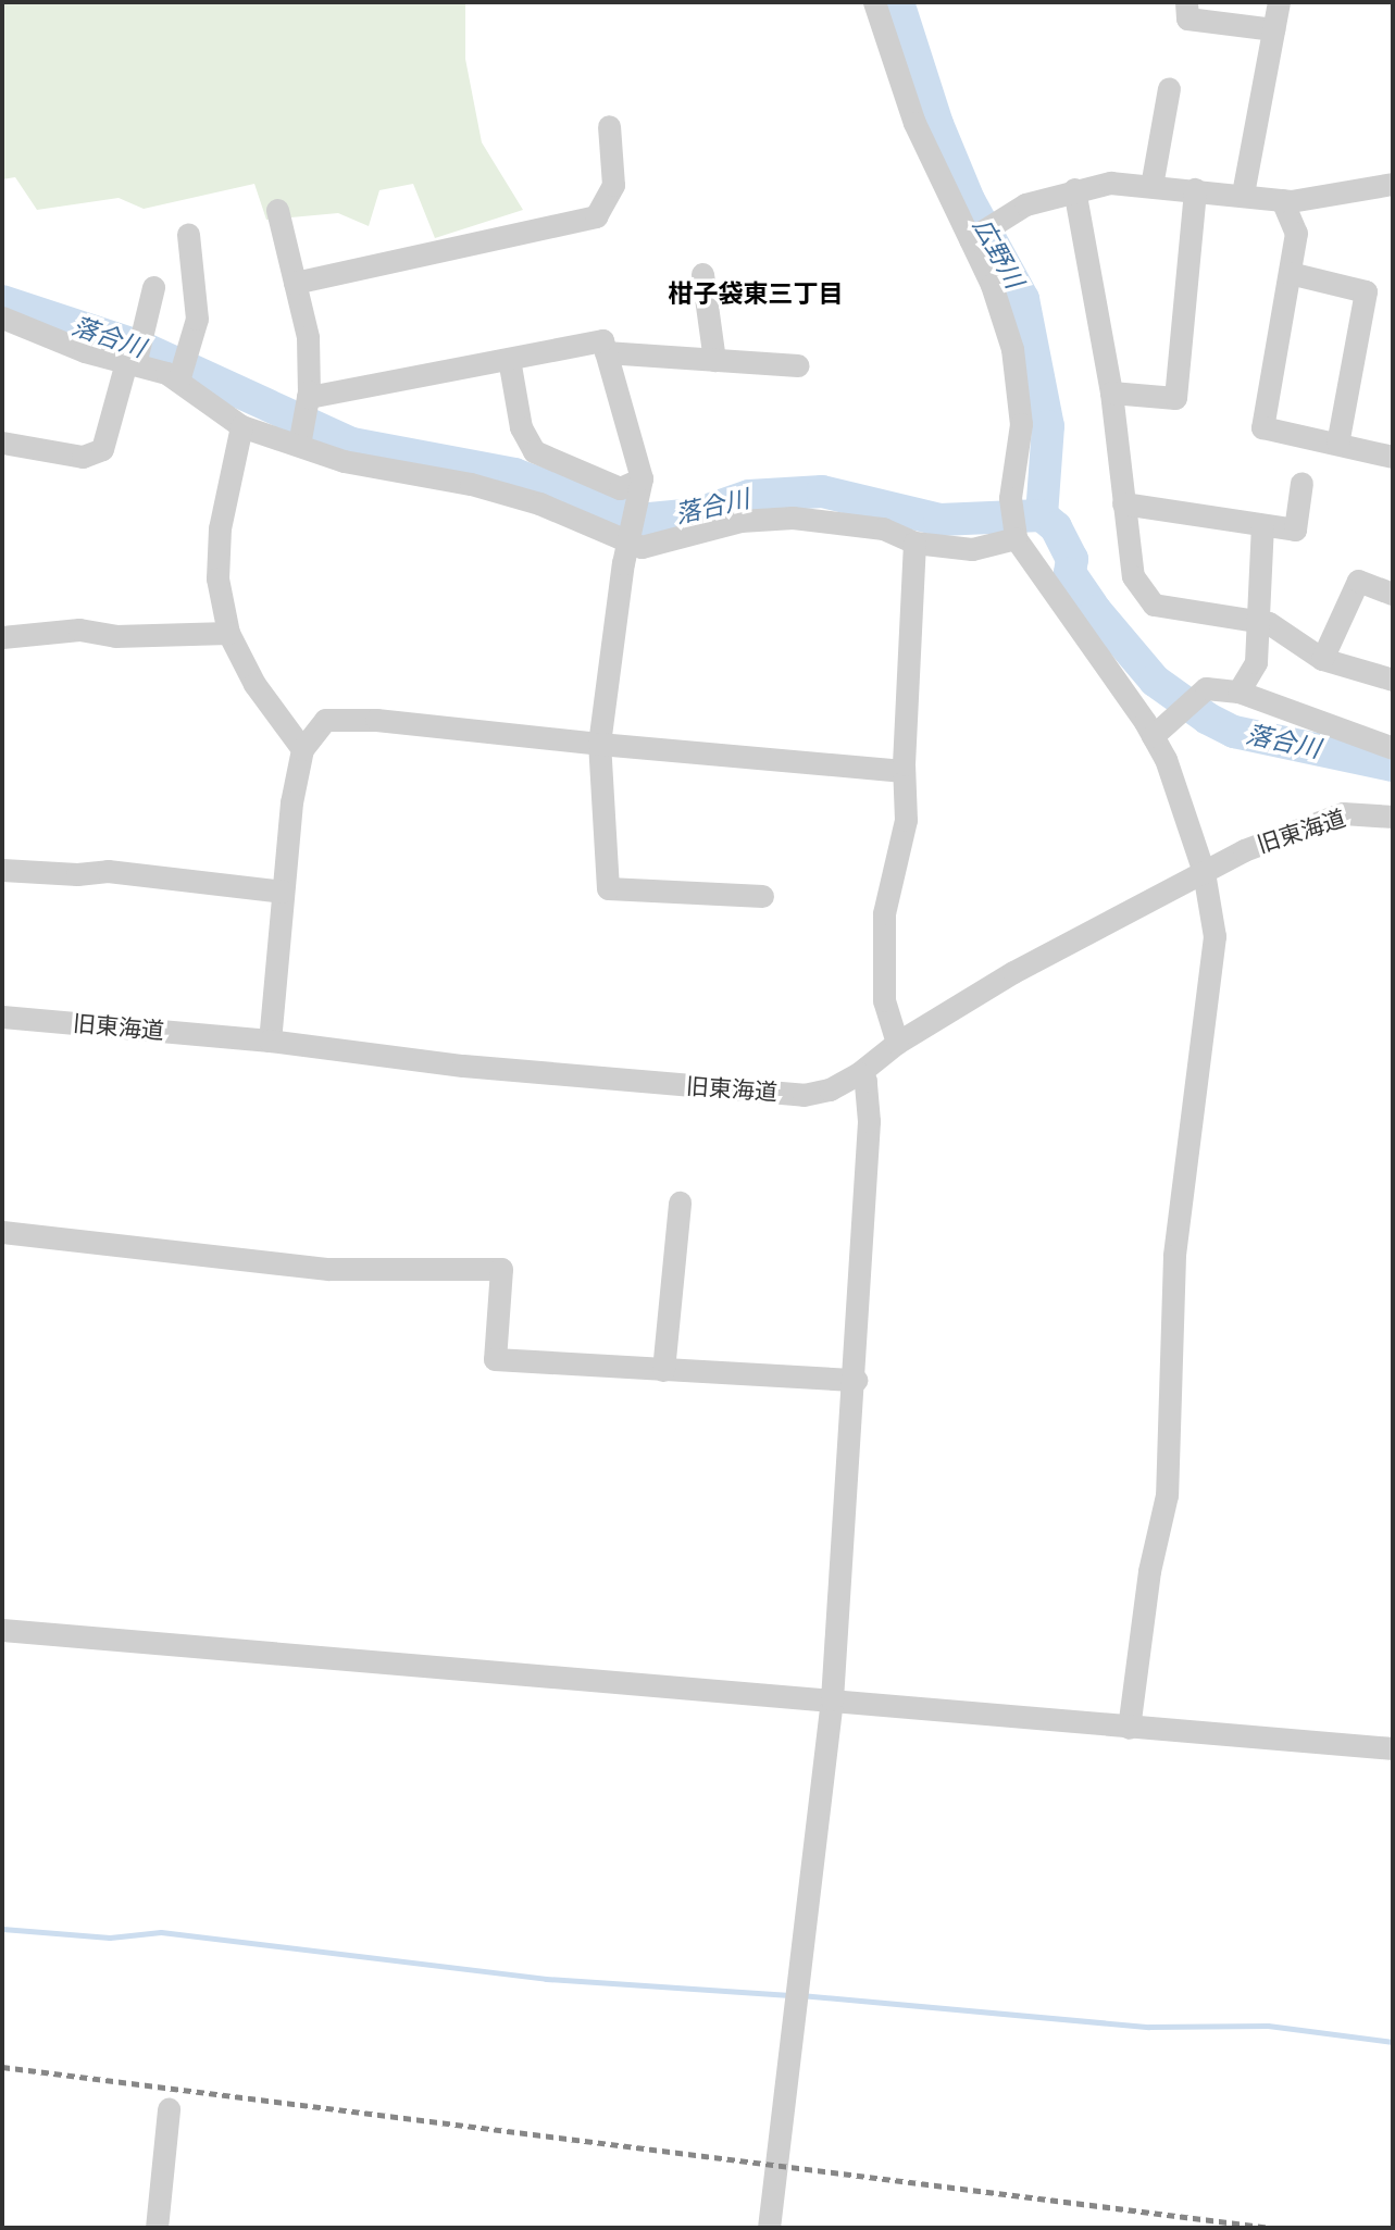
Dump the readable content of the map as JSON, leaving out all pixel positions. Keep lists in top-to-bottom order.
{
  "streets": {
    "street": ["旧東海道"]
  },
  "districts": ["柑子袋東三丁目"],
  "water": ["広野川", "落合川"]
}
